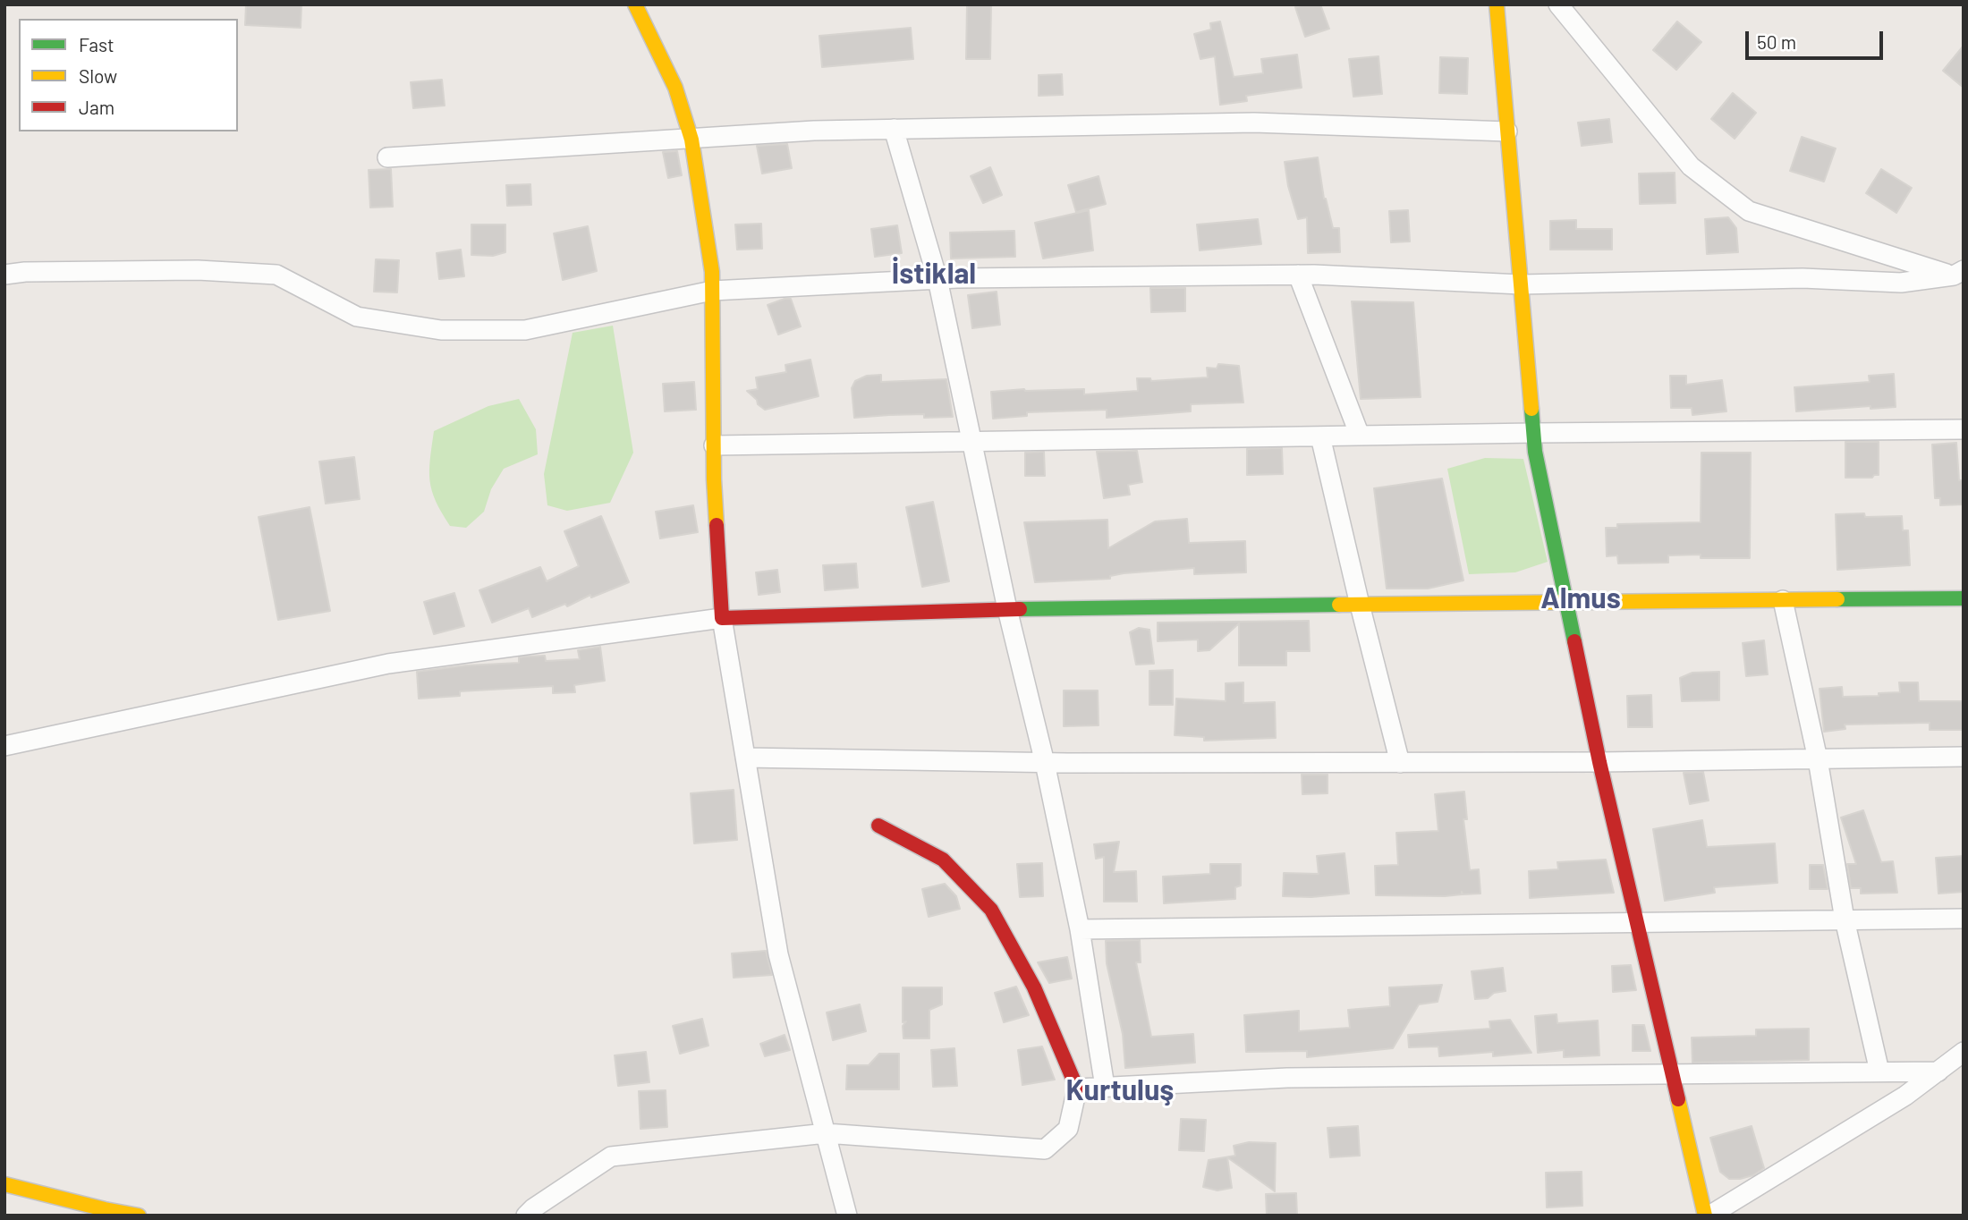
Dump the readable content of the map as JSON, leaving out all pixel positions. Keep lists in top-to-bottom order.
{
  "districts": ["İstiklal", "Almus", "Kurtuluş"],
  "legend": ["Fast", "Slow", "Jam"],
  "scale_bar": "50 m"
}
